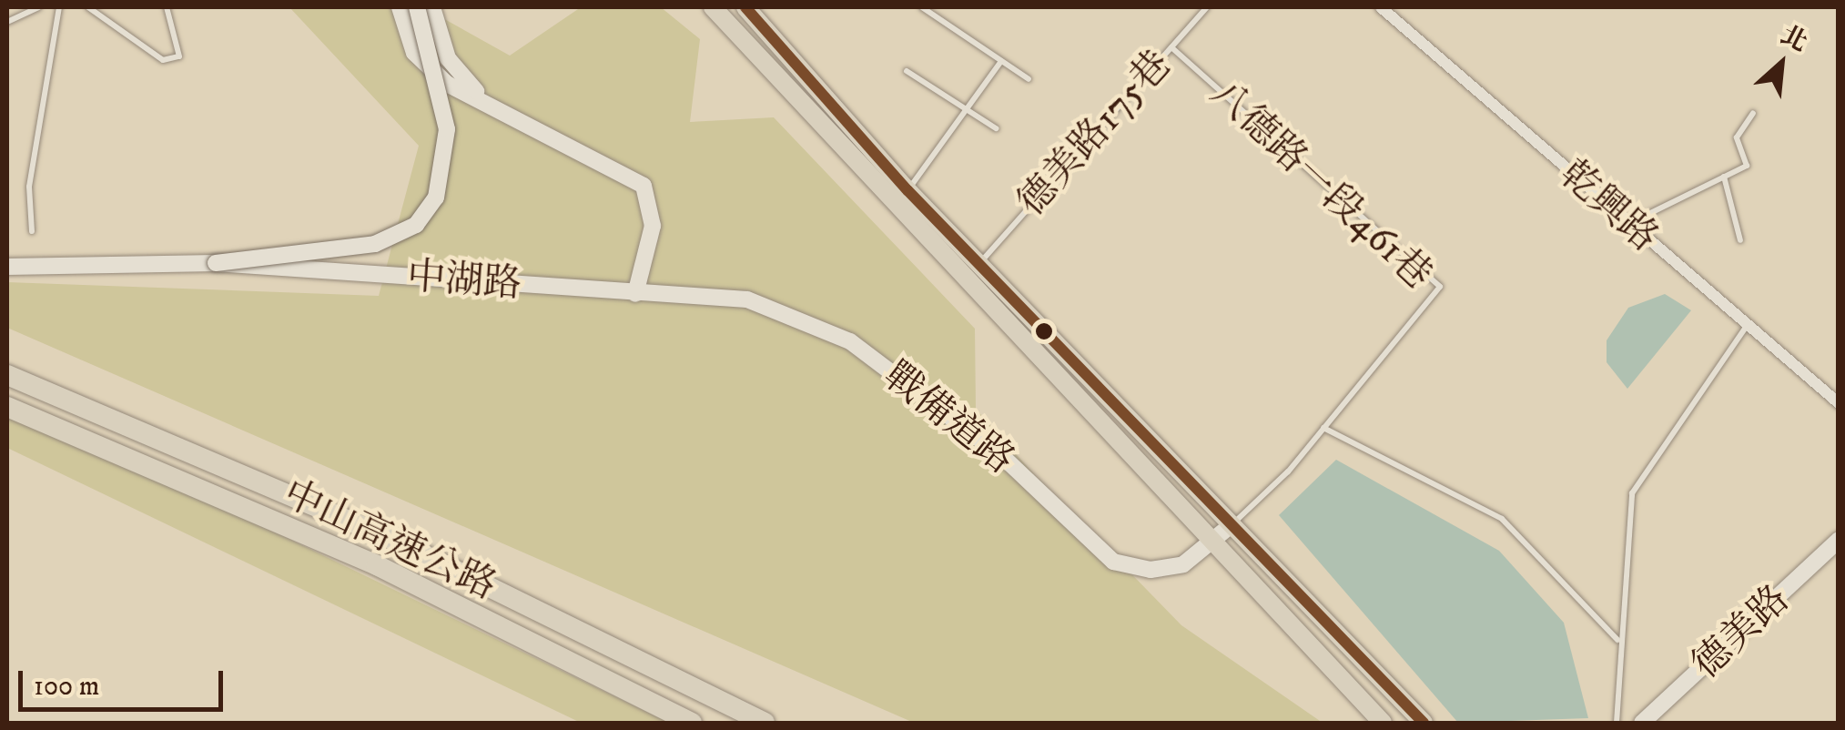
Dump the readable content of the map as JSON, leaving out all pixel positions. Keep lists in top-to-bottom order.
{
  "streets": {
    "highway": ["中山高速公路"],
    "street": [
      "乾興路",
      "中湖路",
      "戰備道路",
      "德美路"
    ],
    "lane": ["德美路175巷", "八德路一段461巷"]
  },
  "crossings": [
    ["德美路175巷", "八德路一段461巷"],
    ["八德路一段461巷", "戰備道路"],
    ["中湖路", "戰備道路"]
  ],
  "scale_bar": "100 m",
  "north": "top right"
}
